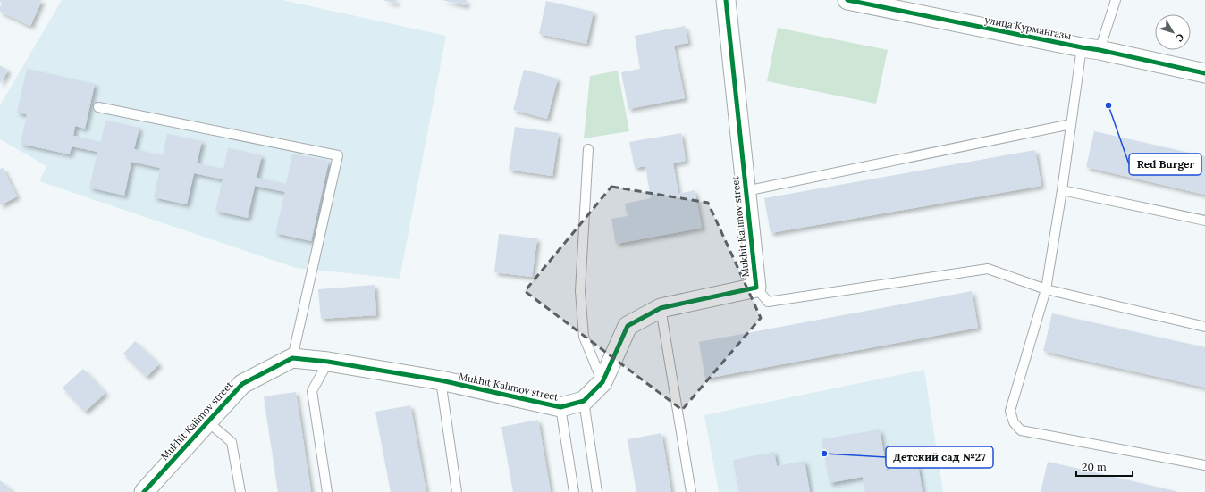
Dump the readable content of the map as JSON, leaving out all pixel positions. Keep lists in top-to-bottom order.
{
  "streets": {
    "street": ["улица Курмангазы", "Mukhit Kalimov street"]
  },
  "places": ["Red Burger", "Детский сад №27"],
  "scale_bar": "20 m",
  "north": "bottom right"
}
